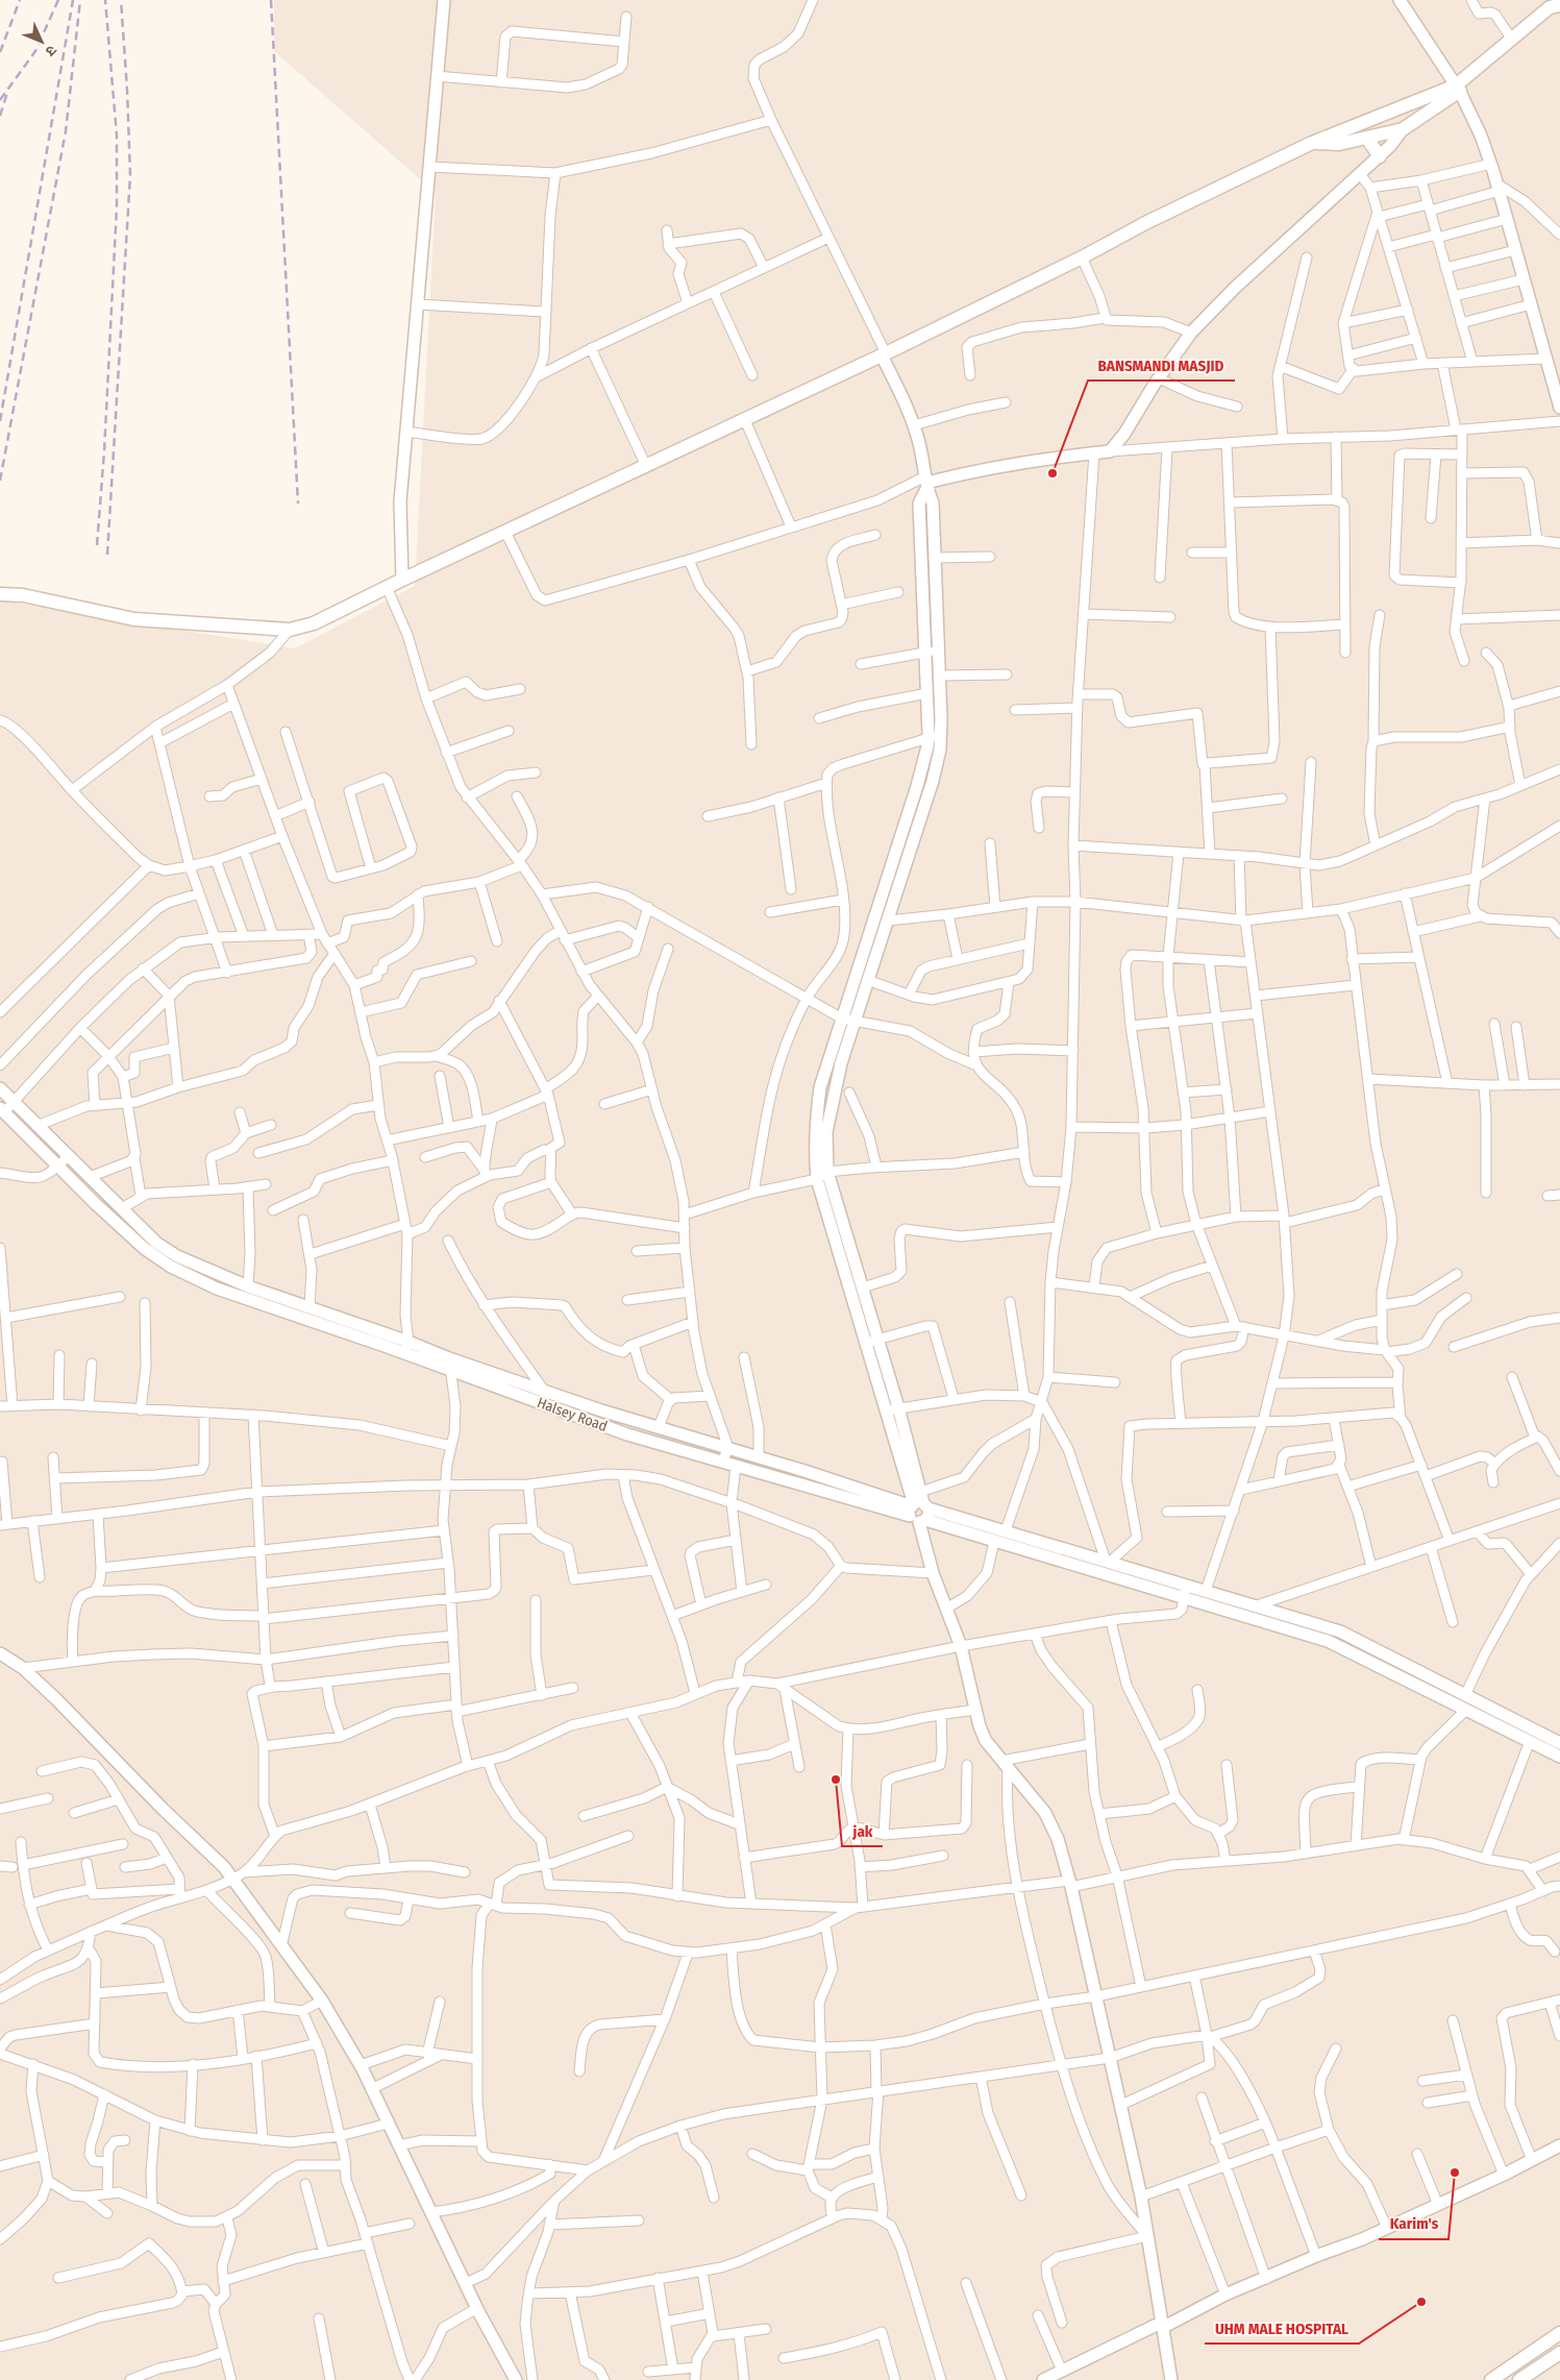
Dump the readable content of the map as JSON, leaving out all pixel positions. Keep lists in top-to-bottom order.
{
  "streets": {
    "street": ["Halsey Road"]
  },
  "places": [
    "BANSMANDI MASJID",
    "jak",
    "Karim's",
    "UHM MALE HOSPITAL"
  ],
  "north": "bottom right"
}
